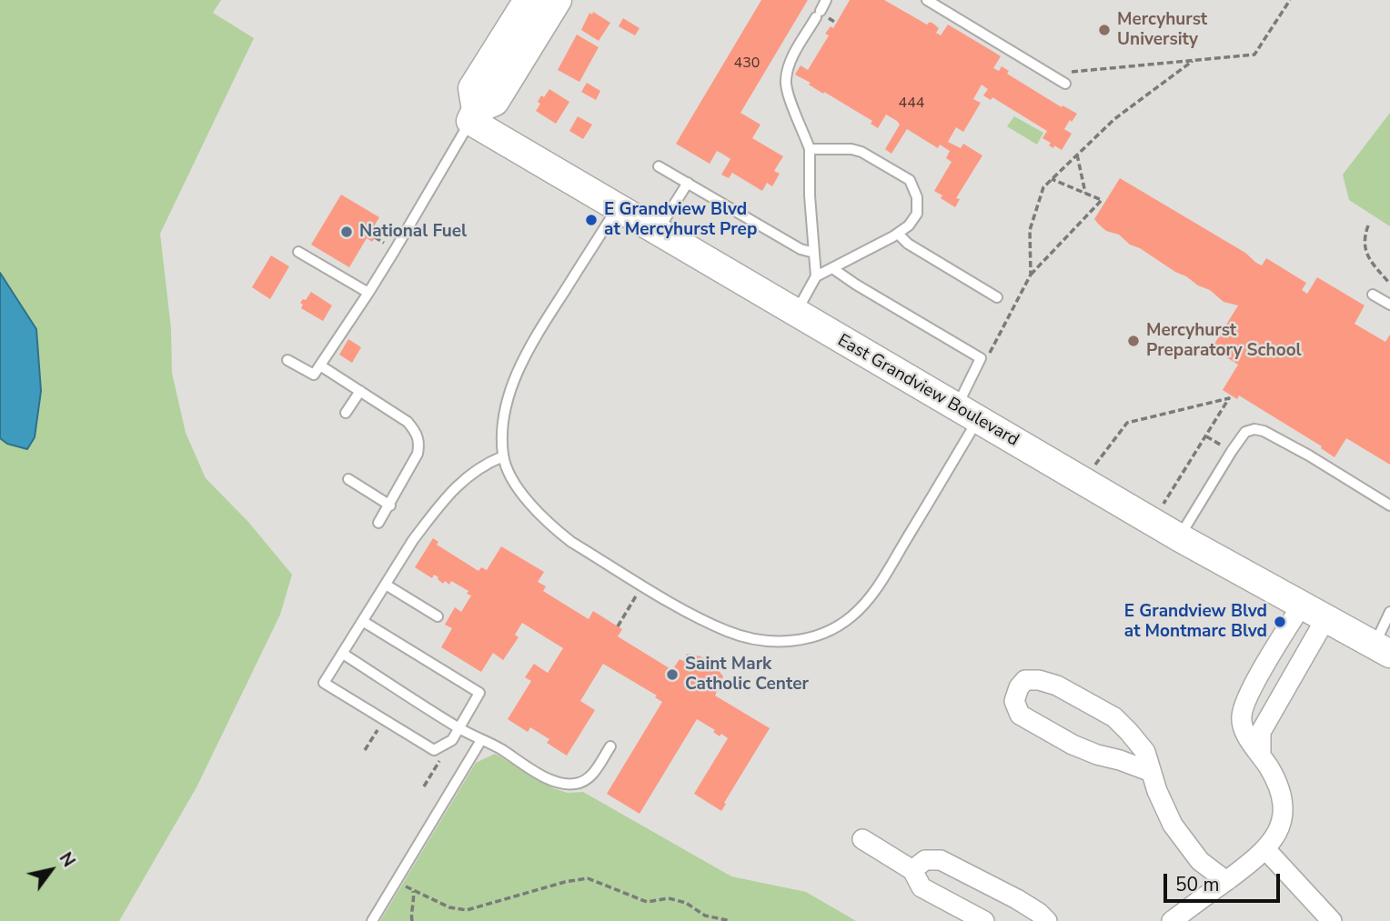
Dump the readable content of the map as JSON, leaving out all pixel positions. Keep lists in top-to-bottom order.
{
  "streets": {
    "street": ["East Grandview Boulevard"]
  },
  "places": [
    "Mercyhurst University",
    "E Grandview Blvd at Mercyhurst Prep",
    "National Fuel",
    "Mercyhurst Preparatory School",
    "E Grandview Blvd at Montmarc Blvd",
    "Saint Mark Catholic Center"
  ],
  "house_numbers": ["430", "444"],
  "scale_bar": "50 m",
  "north": "top right"
}
